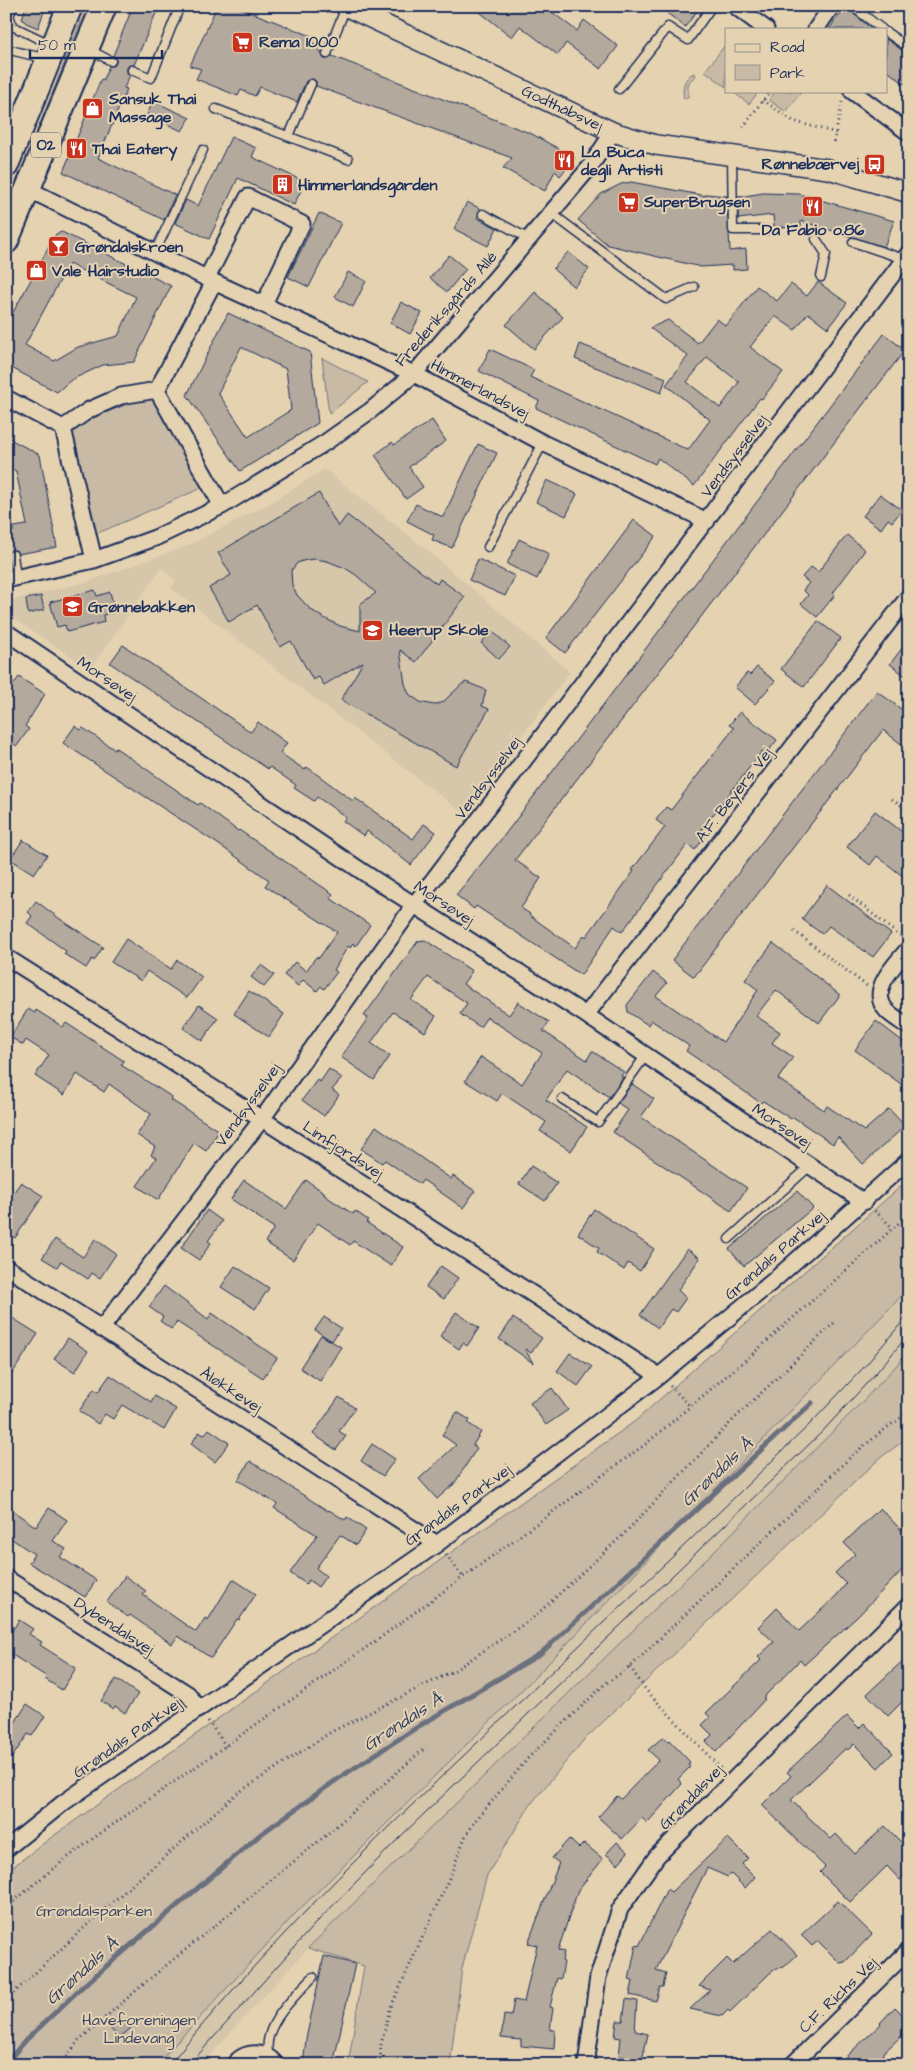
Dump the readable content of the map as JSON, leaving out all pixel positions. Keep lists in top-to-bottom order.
{
  "streets": {
    "main road": ["O2"],
    "street": [
      "Godthåbsvej",
      "Frederiksgårds Allé",
      "Himmerlandsvej",
      "Vendsysselvej",
      "Morsøvej",
      "A.F. Beyers Vej",
      "Limfjordsvej",
      "Grøndals Parkvej",
      "Åløkkevej",
      "Dybendalsvej",
      "Grøndalsvej",
      "C.F. Richs Vej"
    ]
  },
  "crossings": [
    ["Godthåbsvej", "Frederiksgårds Allé"],
    ["O2", "Himmerlandsvej"],
    ["Frederiksgårds Allé", "Himmerlandsvej"],
    ["Himmerlandsvej", "Vendsysselvej"],
    ["Vendsysselvej", "Morsøvej"],
    ["Vendsysselvej", "Limfjordsvej"],
    ["Vendsysselvej", "Åløkkevej"],
    ["Morsøvej", "A.F. Beyers Vej"],
    ["Morsøvej", "Grøndals Parkvej"],
    ["Limfjordsvej", "Grøndals Parkvej"],
    ["Grøndals Parkvej", "Åløkkevej"],
    ["Grøndals Parkvej", "Dybendalsvej"]
  ],
  "water": ["Grøndals Å"],
  "parks": ["Grøndalsparken", "Haveforeningen Lindevang"],
  "places": {
    "supermarket": ["Rema 1000", "SuperBrugsen"],
    "shop": ["Sansuk Thai Massage", "Vale Hairstudio"],
    "restaurant": ["Thai Eatery", "La Buca degli Artisti", "Da Fabio o.86"],
    "bus stop": ["Rønnebærvej"],
    "building": ["Himmerlandsgården"],
    "bar": ["Grøndalskroen"],
    "school or university": ["Grønnebakken", "Heerup Skole"]
  },
  "legend": ["Road", "Park"],
  "scale_bar": "50 m"
}
